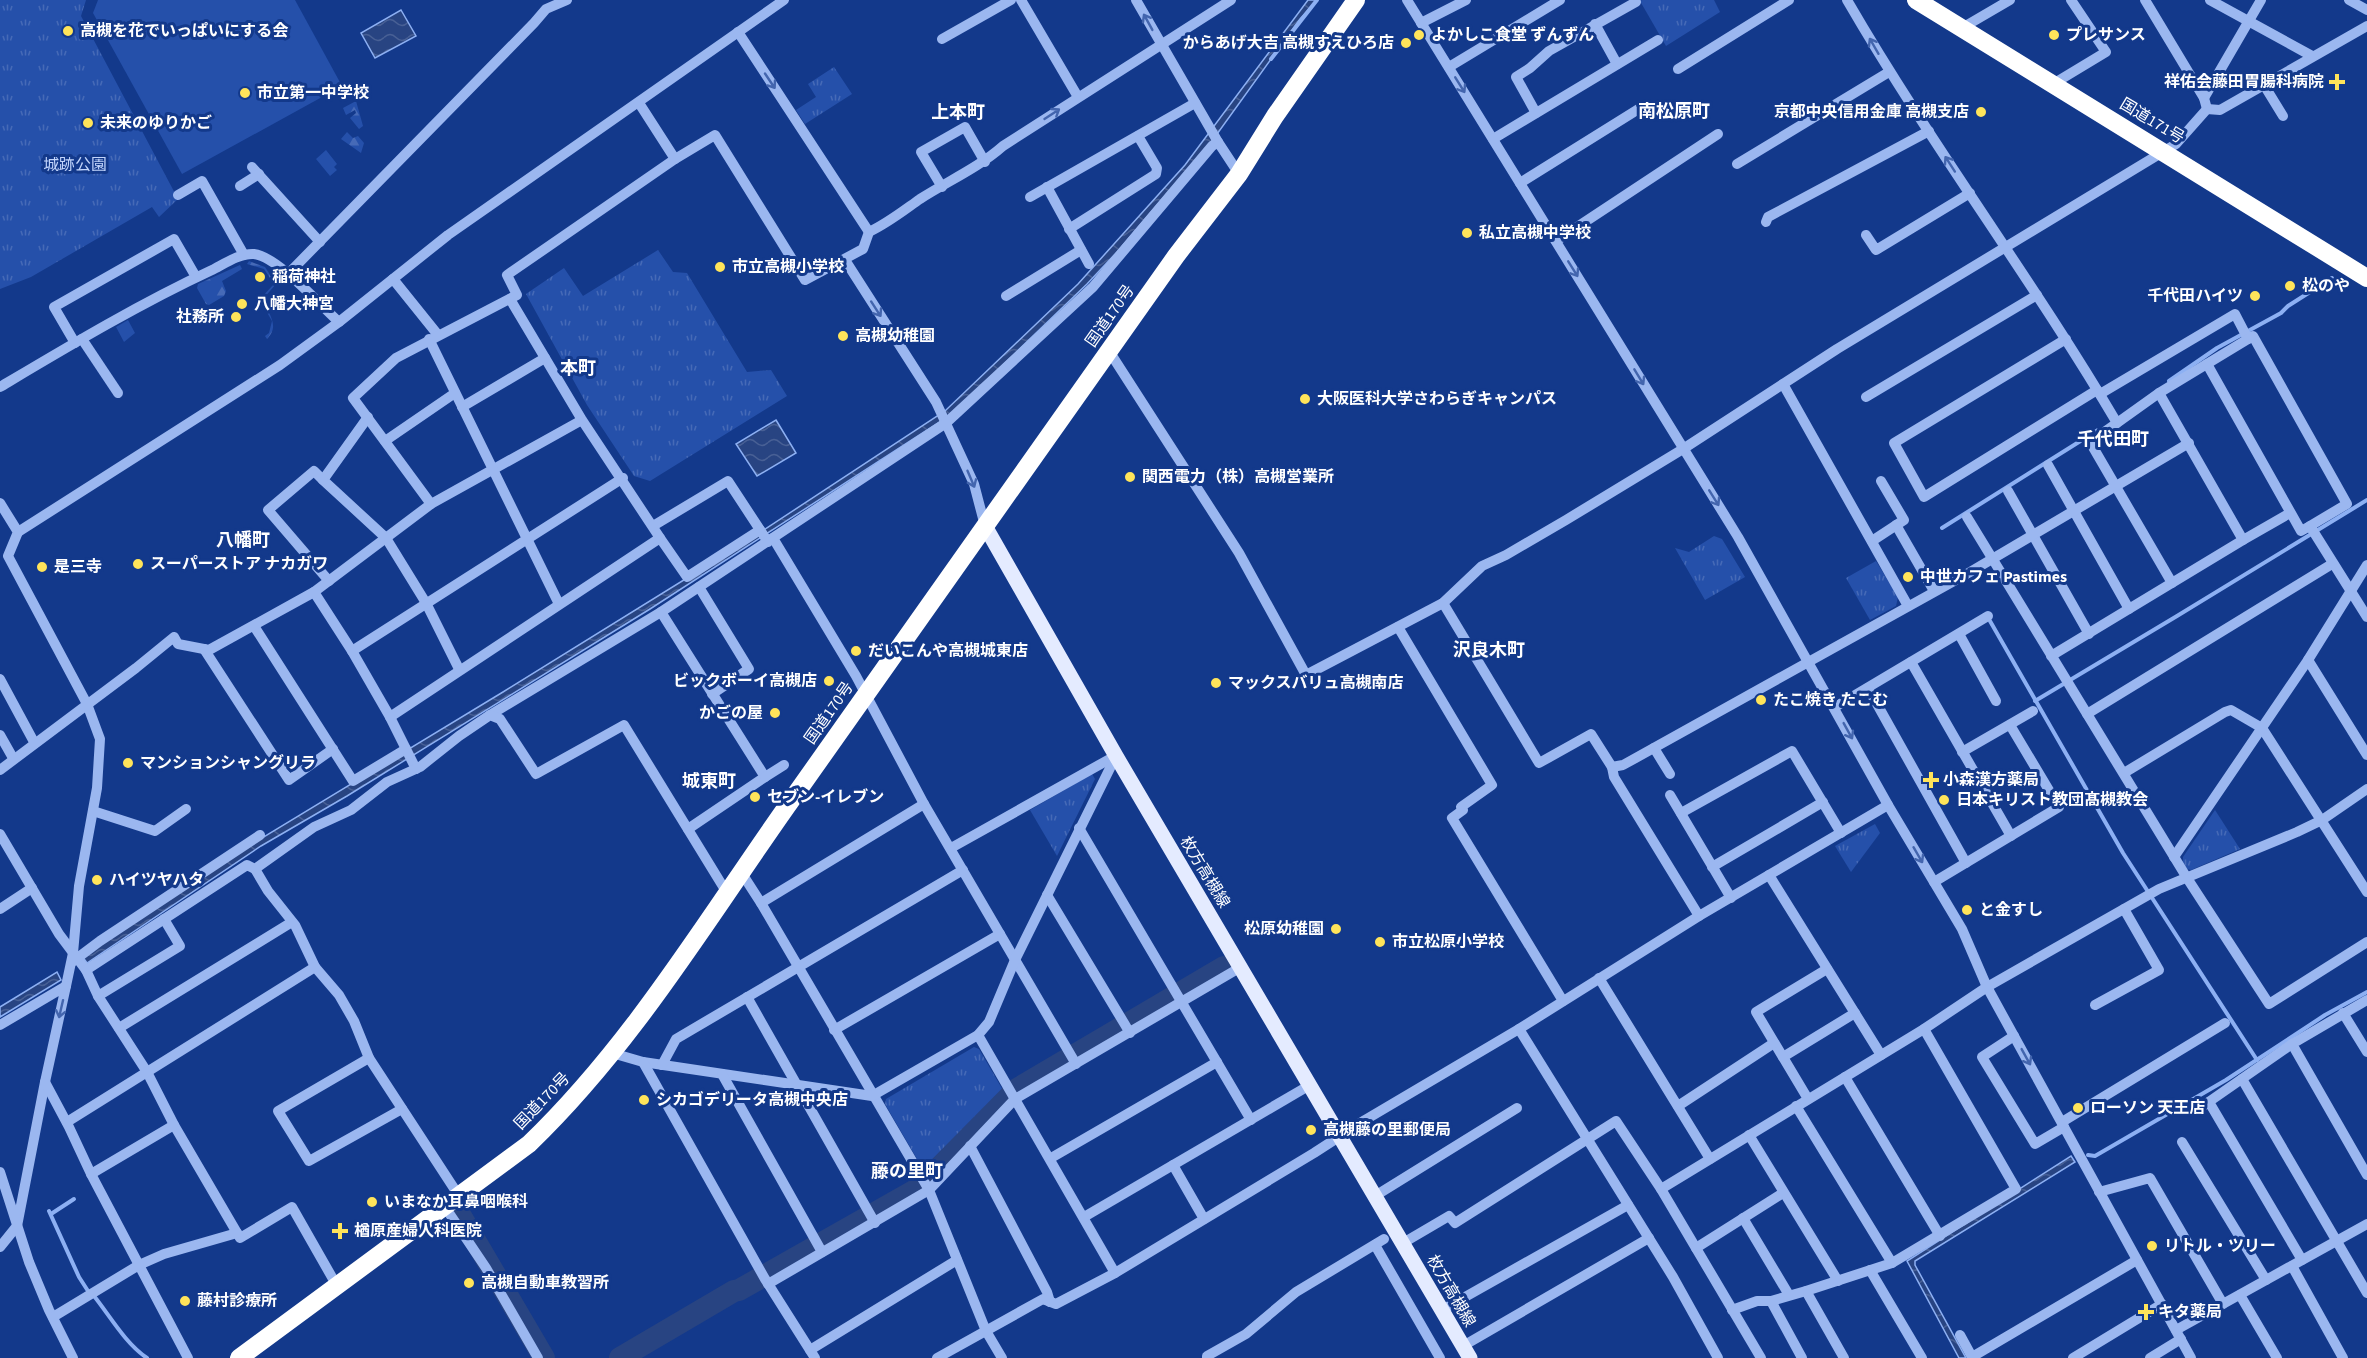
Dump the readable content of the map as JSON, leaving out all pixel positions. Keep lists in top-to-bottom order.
{
  "streets": {
    "highway": ["国道171号", "国道170号"],
    "main road": ["枚方高槻線"]
  },
  "crossings": [
    ["国道170号", "枚方高槻線"]
  ],
  "districts": [
    "南松原町",
    "上本町",
    "本町",
    "千代田町",
    "八幡町",
    "沢良木町",
    "城東町",
    "藤の里町"
  ],
  "parks": ["城跡公園"],
  "places": {
    "other": [
      "高槻を花でいっぱいにする会",
      "よかしこ食堂 ずんずん",
      "プレサンス",
      "からあげ大吉 高槻すえひろ店",
      "市立第一中学校",
      "京都中央信用金庫 高槻支店",
      "未来のゆりかご",
      "私立高槻中学校",
      "市立高槻小学校",
      "稲荷神社",
      "松のや",
      "千代田ハイツ",
      "八幡大神宮",
      "社務所",
      "高槻幼稚園",
      "大阪医科大学さわらぎキャンパス",
      "関西電力（株）高槻営業所",
      "スーパーストア ナカガワ",
      "是三寺",
      "中世カフェ Pastimes",
      "だいこんや高槻城東店",
      "ビックボーイ高槻店",
      "マックスバリュ高槻南店",
      "たこ焼き たこむ",
      "かごの屋",
      "マンションシャングリラ",
      "セブン-イレブン",
      "日本キリスト教団髙槻教会",
      "ハイツヤハタ",
      "と金すし",
      "松原幼稚園",
      "市立松原小学校",
      "シカゴデリータ高槻中央店",
      "ローソン 天王店",
      "高槻藤の里郵便局",
      "いまなか耳鼻咽喉科",
      "リトル・ツリー",
      "高槻自動車教習所",
      "藤村診療所"
    ],
    "health": [
      "祥佑会藤田胃腸科病院",
      "小森漢方薬局",
      "楢原産婦人科医院",
      "キタ薬局"
    ]
  }
}
